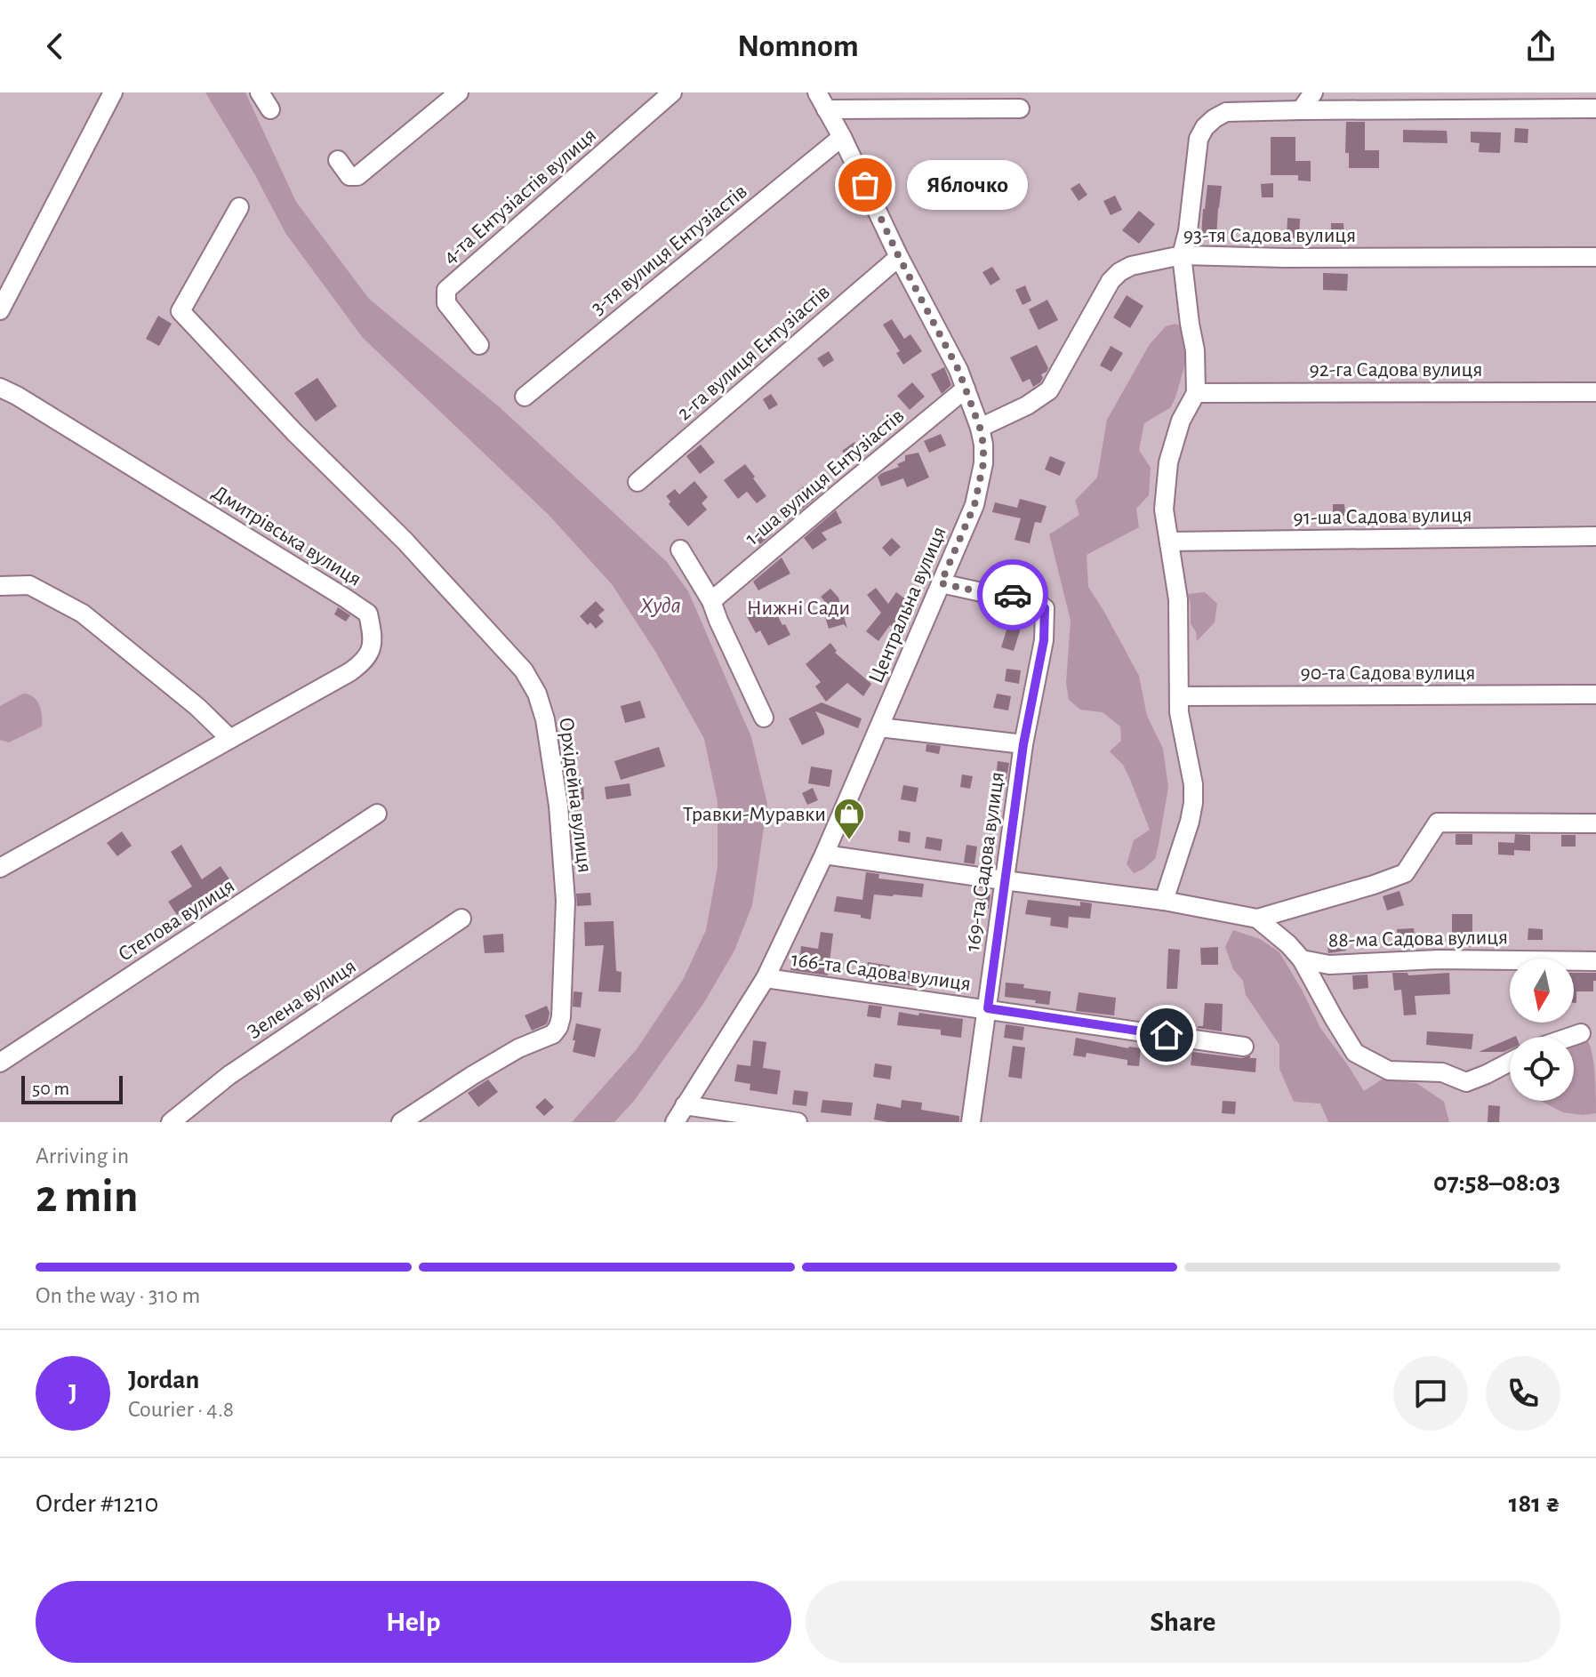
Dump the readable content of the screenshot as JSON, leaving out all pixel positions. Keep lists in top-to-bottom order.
{
  "streets": {
    "street": [
      "4-та Ентузіастів вулиця",
      "93-тя Садова вулиця",
      "3-тя вулиця Ентузіастів",
      "2-га вулиця Ентузіастів",
      "92-га Садова вулиця",
      "1-ша вулиця Ентузіастів",
      "91-ша Садова вулиця",
      "Дмитрівська вулиця",
      "Центральна вулиця",
      "90-та Садова вулиця",
      "Орхідейна вулиця",
      "169-та Садова вулиця",
      "Степова вулиця",
      "88-ма Садова вулиця",
      "166-та Садова вулиця",
      "Зелена вулиця"
    ]
  },
  "crossings": [
    ["93-тя Садова вулиця", "Центральна вулиця"],
    ["3-тя вулиця Ентузіастів", "Центральна вулиця"],
    ["2-га вулиця Ентузіастів", "Центральна вулиця"],
    ["1-ша вулиця Ентузіастів", "Центральна вулиця"],
    ["Центральна вулиця", "169-та Садова вулиця"],
    ["Центральна вулиця", "166-та Садова вулиця"],
    ["169-та Садова вулиця", "166-та Садова вулиця"]
  ],
  "water": ["Худа"],
  "parks": ["Нижні Сади"],
  "places": {
    "other": ["Яблочко"],
    "shop": ["Травки-Муравки"]
  },
  "scale_bar": "50 m",
  "north": "bottom",
  "page": {
    "header": "Nomnom",
    "bubble": "Яблочко",
    "scale": "50 m",
    "heading": ["2 min", "Arriving in", "07:58–08:03"],
    "panel": [
      "Jordan",
      "Courier · 4.8",
      "Order #1210",
      "181 ₴"
    ],
    "bar": "On the way · 310 m",
    "round": "J",
    "buttons": ["Help", "Share"]
  }
}
